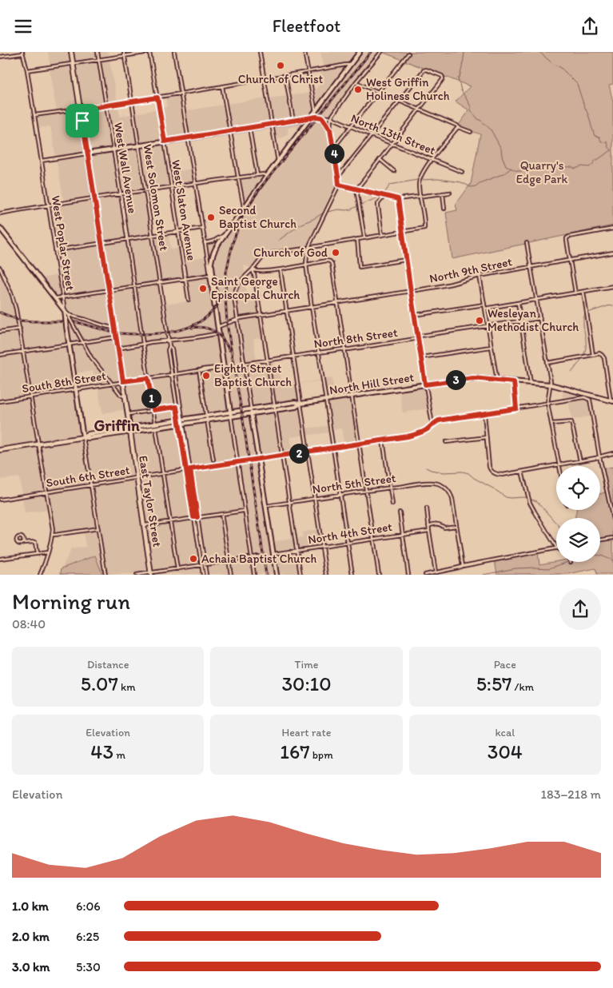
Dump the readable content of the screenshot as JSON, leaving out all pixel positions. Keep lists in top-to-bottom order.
{
  "streets": {
    "main road": ["East Taylor Street"],
    "street": [
      "North 13th Street",
      "West Wall Avenue",
      "West Solomon Street",
      "West Slaton Avenue",
      "West Poplar Street",
      "North 9th Street",
      "North 8th Street",
      "South 8th Street",
      "North Hill Street",
      "South 6th Street",
      "North 5th Street",
      "North 4th Street"
    ]
  },
  "crossings": [
    ["North 13th Street", "West Wall Avenue"],
    ["North 13th Street", "West Solomon Street"],
    ["North 13th Street", "West Slaton Avenue"],
    ["North 13th Street", "East Taylor Street"],
    ["West Wall Avenue", "South 8th Street"],
    ["West Wall Avenue", "North Hill Street"],
    ["West Wall Avenue", "South 6th Street"],
    ["West Solomon Street", "South 8th Street"],
    ["West Solomon Street", "North Hill Street"],
    ["West Poplar Street", "South 8th Street"],
    ["South 8th Street", "East Taylor Street"],
    ["North Hill Street", "East Taylor Street"],
    ["South 6th Street", "East Taylor Street"]
  ],
  "districts": ["Griffin"],
  "parks": ["Quarry's Edge Park"],
  "places": [
    "Church of Christ",
    "West Griffin Holiness Church",
    "Second Baptist Church",
    "Church of God",
    "Saint George Episcopal Church",
    "Wesleyan Methodist Church",
    "Eighth Street Baptist Church",
    "Achaia Baptist Church"
  ],
  "page": {
    "header": "Fleetfoot",
    "pins": [
      "4",
      "3",
      "1",
      "2"
    ],
    "heading": ["Morning run", "08:40"],
    "stats": [
      ["Distance", "5.07 km"],
      ["Time", "30:10"],
      ["Pace", "5:57 /km"],
      ["Elevation", "43 m"],
      ["Heart rate", "167 bpm"],
      ["kcal", "304"]
    ],
    "chart": ["Elevation", "183–218 m"],
    "list": [
      {
        "name": "1.0 km",
        "note": "6:06"
      },
      {
        "name": "2.0 km",
        "note": "6:25"
      },
      {
        "name": "3.0 km",
        "note": "5:30"
      }
    ]
  }
}
